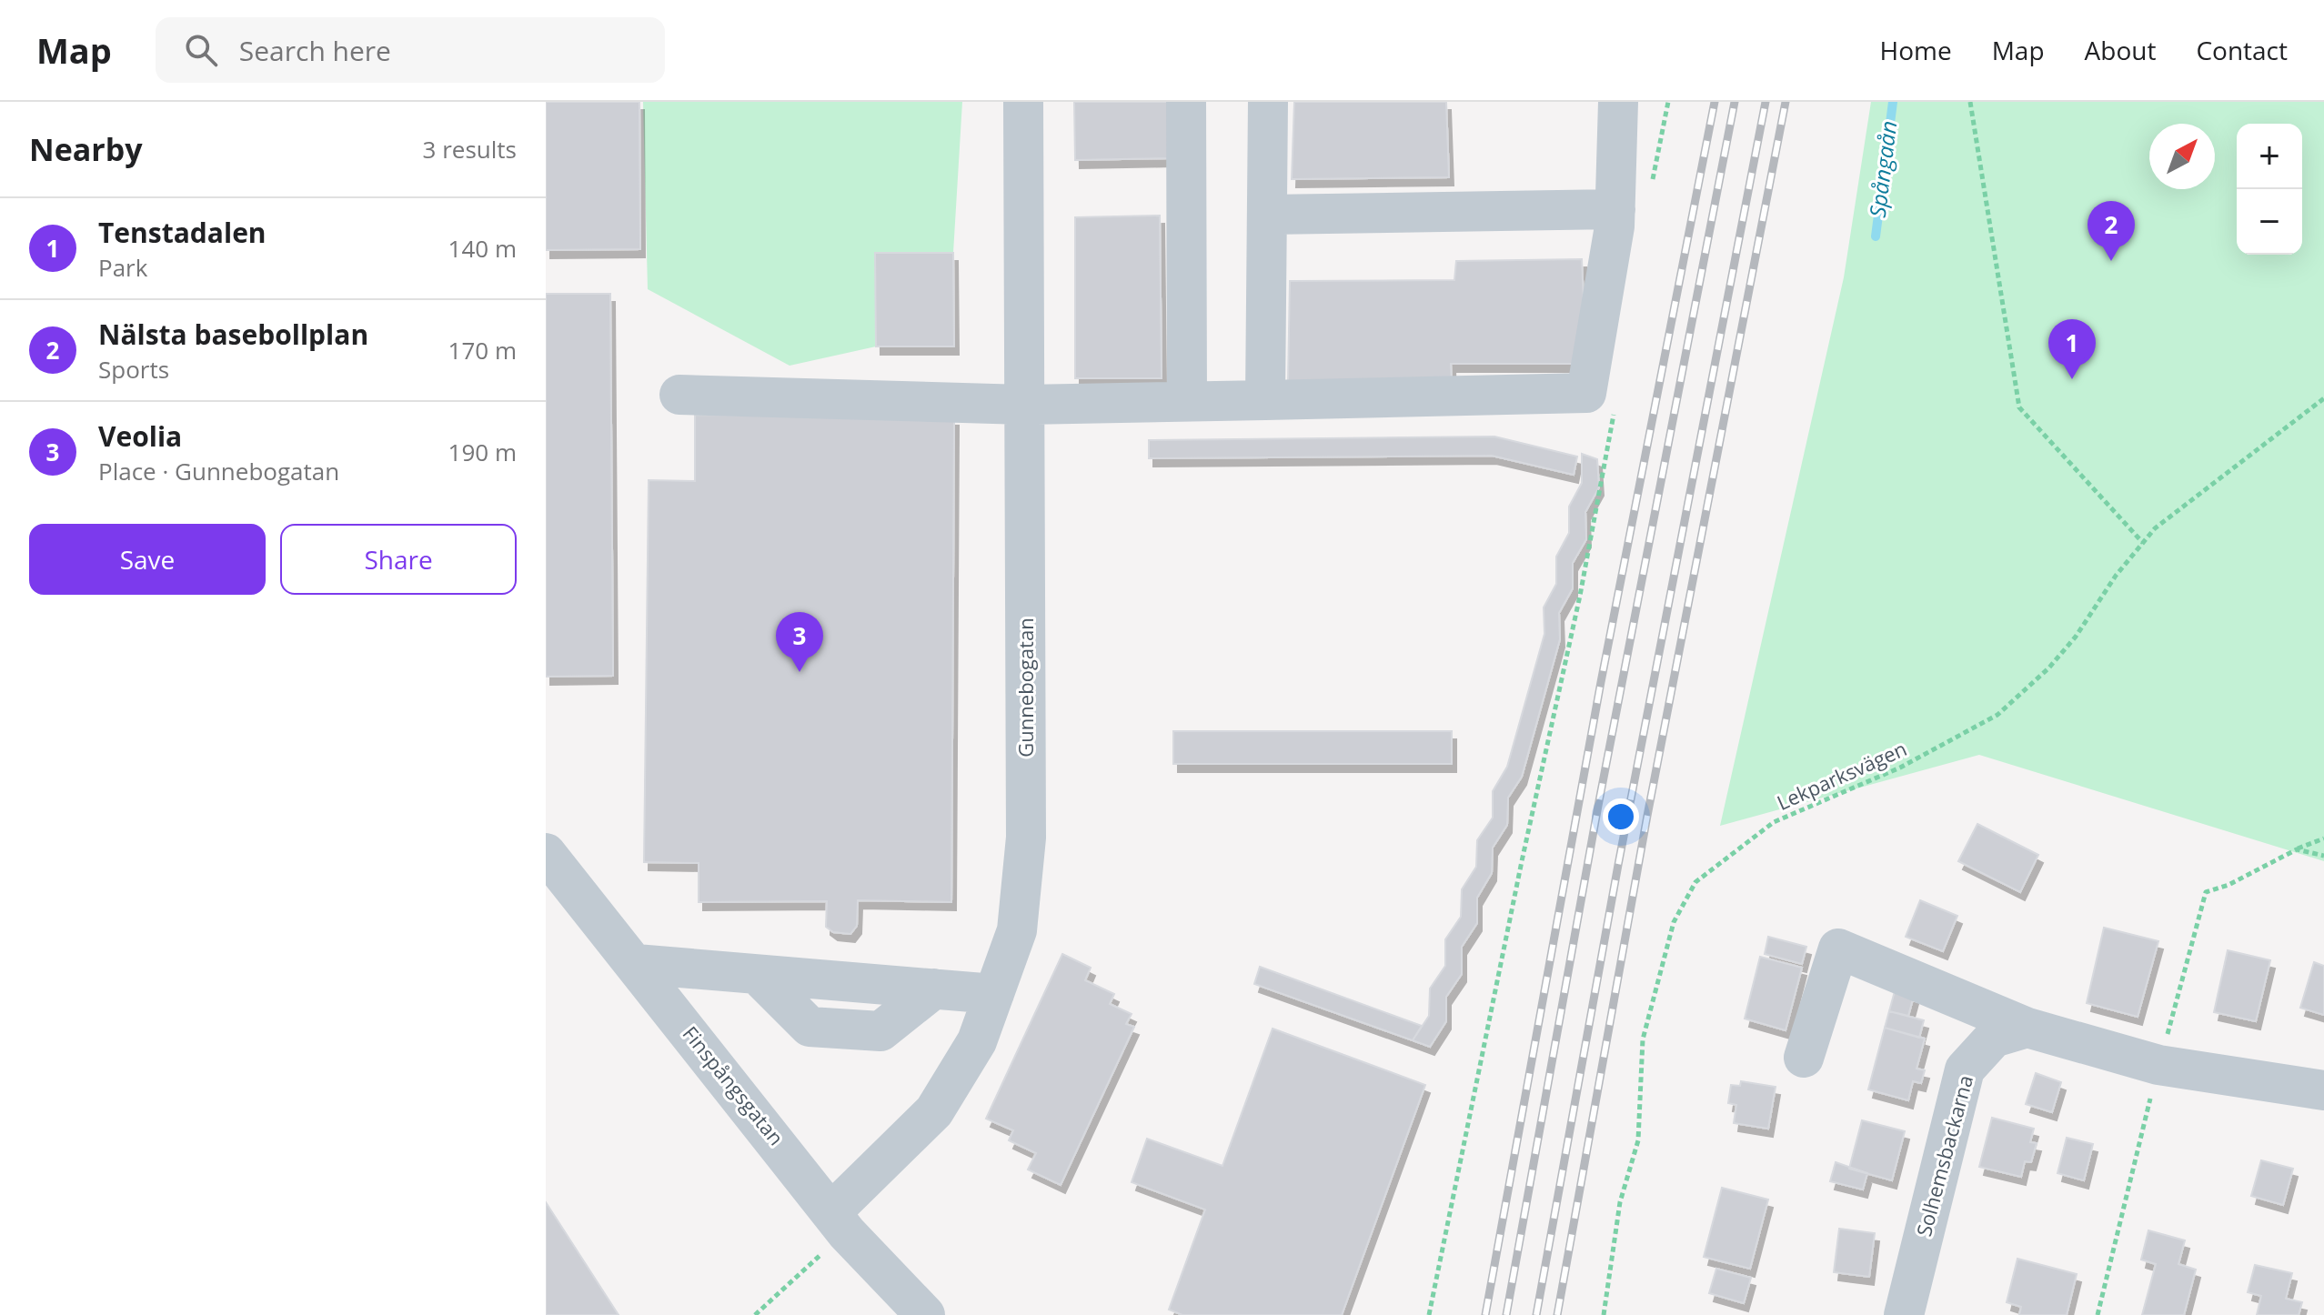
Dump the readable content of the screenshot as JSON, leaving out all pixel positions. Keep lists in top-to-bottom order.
{
  "streets": {
    "street": ["Gunnebogatan", "Finspångsgatan", "Solhemsbackarna"],
    "path": ["Lekparksvägen"]
  },
  "crossings": [
    ["Gunnebogatan", "Finspångsgatan"]
  ],
  "water": ["Spångaån"],
  "north": "top right",
  "page": {
    "header": "Map",
    "search": "Search here",
    "nav": [
      "Home",
      "Map",
      "About",
      "Contact"
    ],
    "heading": ["Nearby", "3 results"],
    "map_buttons": ["+", "−"],
    "list": [
      {
        "mark": "1",
        "name": "Tenstadalen",
        "note": "Park",
        "value": "140 m"
      },
      {
        "mark": "2",
        "name": "Nälsta basebollplan",
        "note": "Sports",
        "value": "170 m"
      },
      {
        "mark": "3",
        "name": "Veolia",
        "note": "Place · Gunnebogatan",
        "value": "190 m"
      }
    ],
    "pins": ["2", "1", "3"],
    "buttons": ["Save", "Share"]
  }
}
